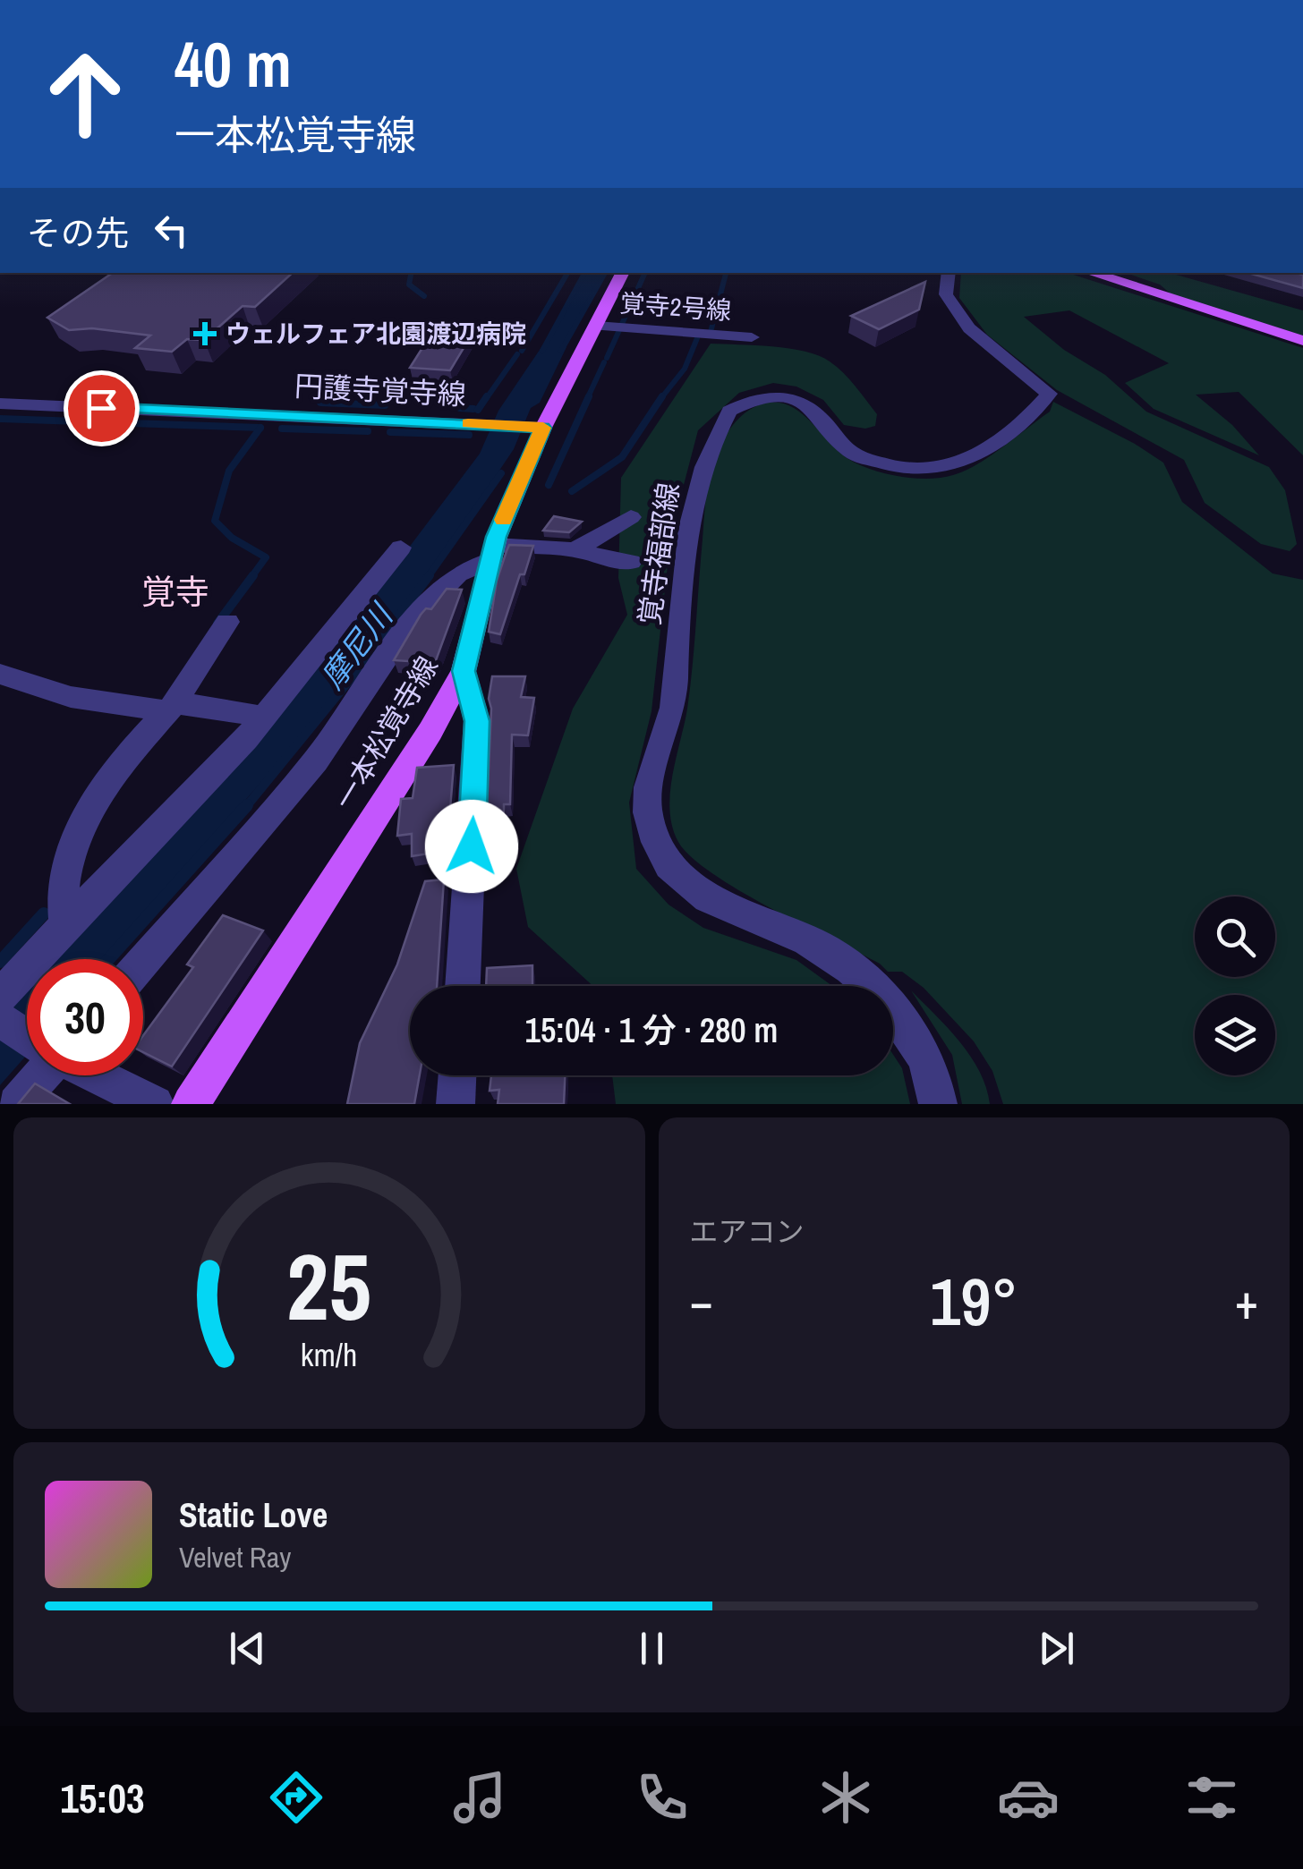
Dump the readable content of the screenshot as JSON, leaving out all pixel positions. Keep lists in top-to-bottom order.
{
  "streets": {
    "main road": ["一本松覚寺線"],
    "street": ["覚寺2号線", "円護寺覚寺線", "覚寺福部線"]
  },
  "crossings": [
    ["覚寺2号線", "一本松覚寺線"],
    ["円護寺覚寺線", "一本松覚寺線"]
  ],
  "districts": ["覚寺"],
  "water": ["摩尼川"],
  "places": {
    "health": ["ウェルフェア北園渡辺病院"]
  },
  "page": {
    "turn": ["40 m", "一本松覚寺線"],
    "then": "その先",
    "limit": "30",
    "trip": "15:04 · 1 分 · 280 m",
    "tile": "エアコン",
    "heat": ["−", "19°", "+"],
    "song": ["Static Love", "Velvet Ray"],
    "tabs": "15:03",
    "gauge": ["25", "km/h"]
  }
}
